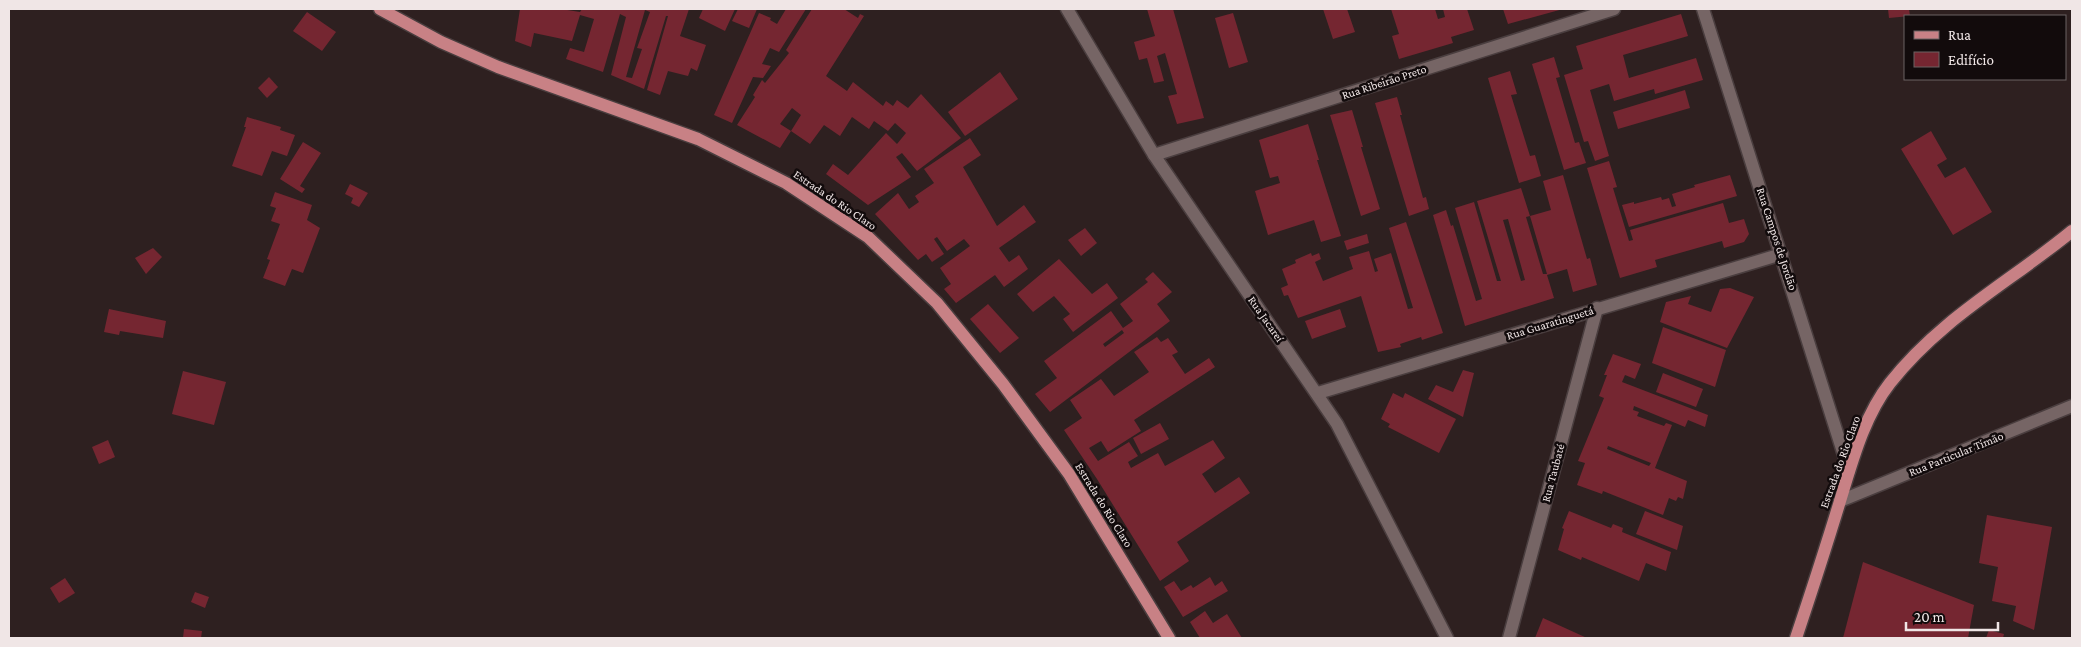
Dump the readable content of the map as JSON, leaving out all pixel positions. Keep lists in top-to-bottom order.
{
  "streets": {
    "main road": ["Estrada do Rio Claro"],
    "street": [
      "Rua Ribeirão Preto",
      "Rua Campos de Jordão",
      "Rua Jacareí",
      "Rua Guaratinguetá",
      "Rua Particular Timão",
      "Rua Taubaté"
    ]
  },
  "crossings": [
    ["Rua Ribeirão Preto", "Rua Jacareí"],
    ["Estrada do Rio Claro", "Rua Campos de Jordão"],
    ["Estrada do Rio Claro", "Rua Particular Timão"],
    ["Rua Campos de Jordão", "Rua Guaratinguetá"],
    ["Rua Jacareí", "Rua Guaratinguetá"],
    ["Rua Guaratinguetá", "Rua Taubaté"]
  ],
  "legend": ["Rua", "Edifício"],
  "scale_bar": "20 m"
}
